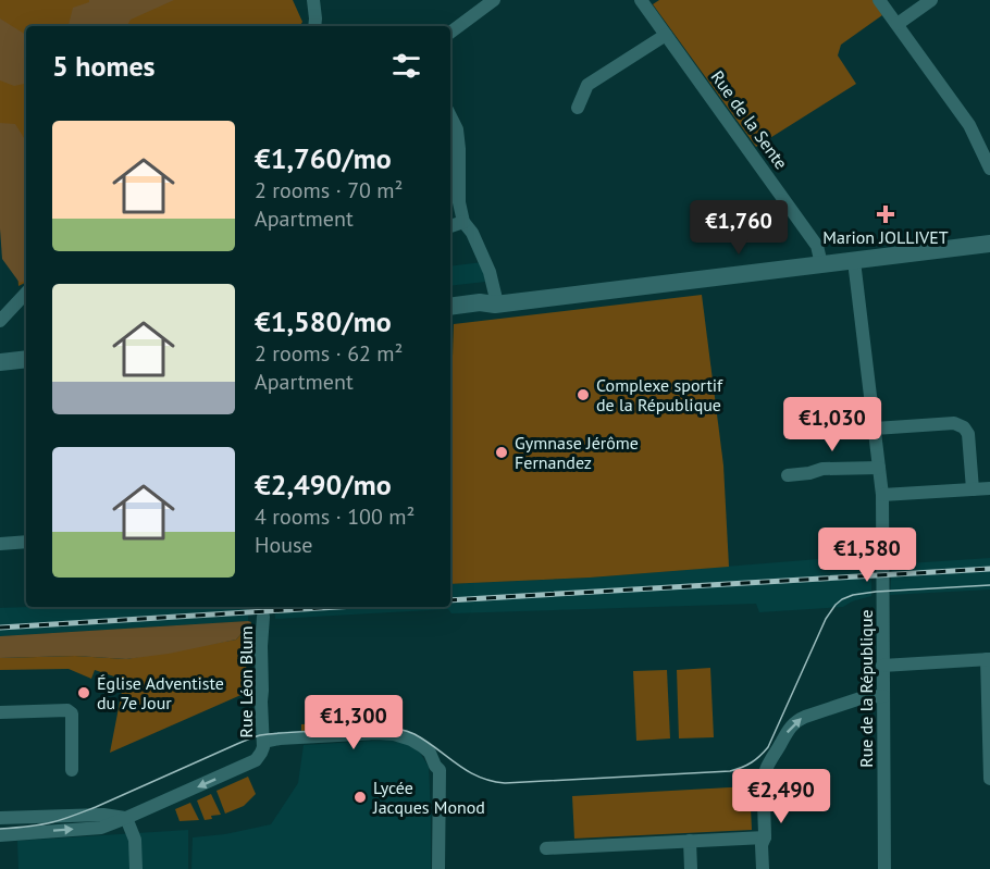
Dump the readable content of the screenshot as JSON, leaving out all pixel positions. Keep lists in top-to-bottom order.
{
  "streets": {
    "street": ["Rue de la Sente", "Rue Léon Blum", "Rue de la République"]
  },
  "places": {
    "health": ["Marion JOLLIVET"],
    "other": [
      "Complexe sportif de la République",
      "Gymnase Jérôme Fernandez",
      "Église Adventiste du 7e Jour",
      "Lycée Jacques Monod"
    ]
  },
  "page": {
    "heading": "5 homes",
    "list": [
      {
        "name": "€1,760/mo",
        "note": "2 rooms · 70 m² · Apartment"
      },
      {
        "name": "€1,580/mo",
        "note": "2 rooms · 62 m² · Apartment"
      },
      {
        "name": "€2,490/mo",
        "note": "4 rooms · 100 m² · House"
      }
    ],
    "price": [
      "€1,760",
      "€1,030",
      "€1,580",
      "€1,300",
      "€2,490"
    ]
  }
}
